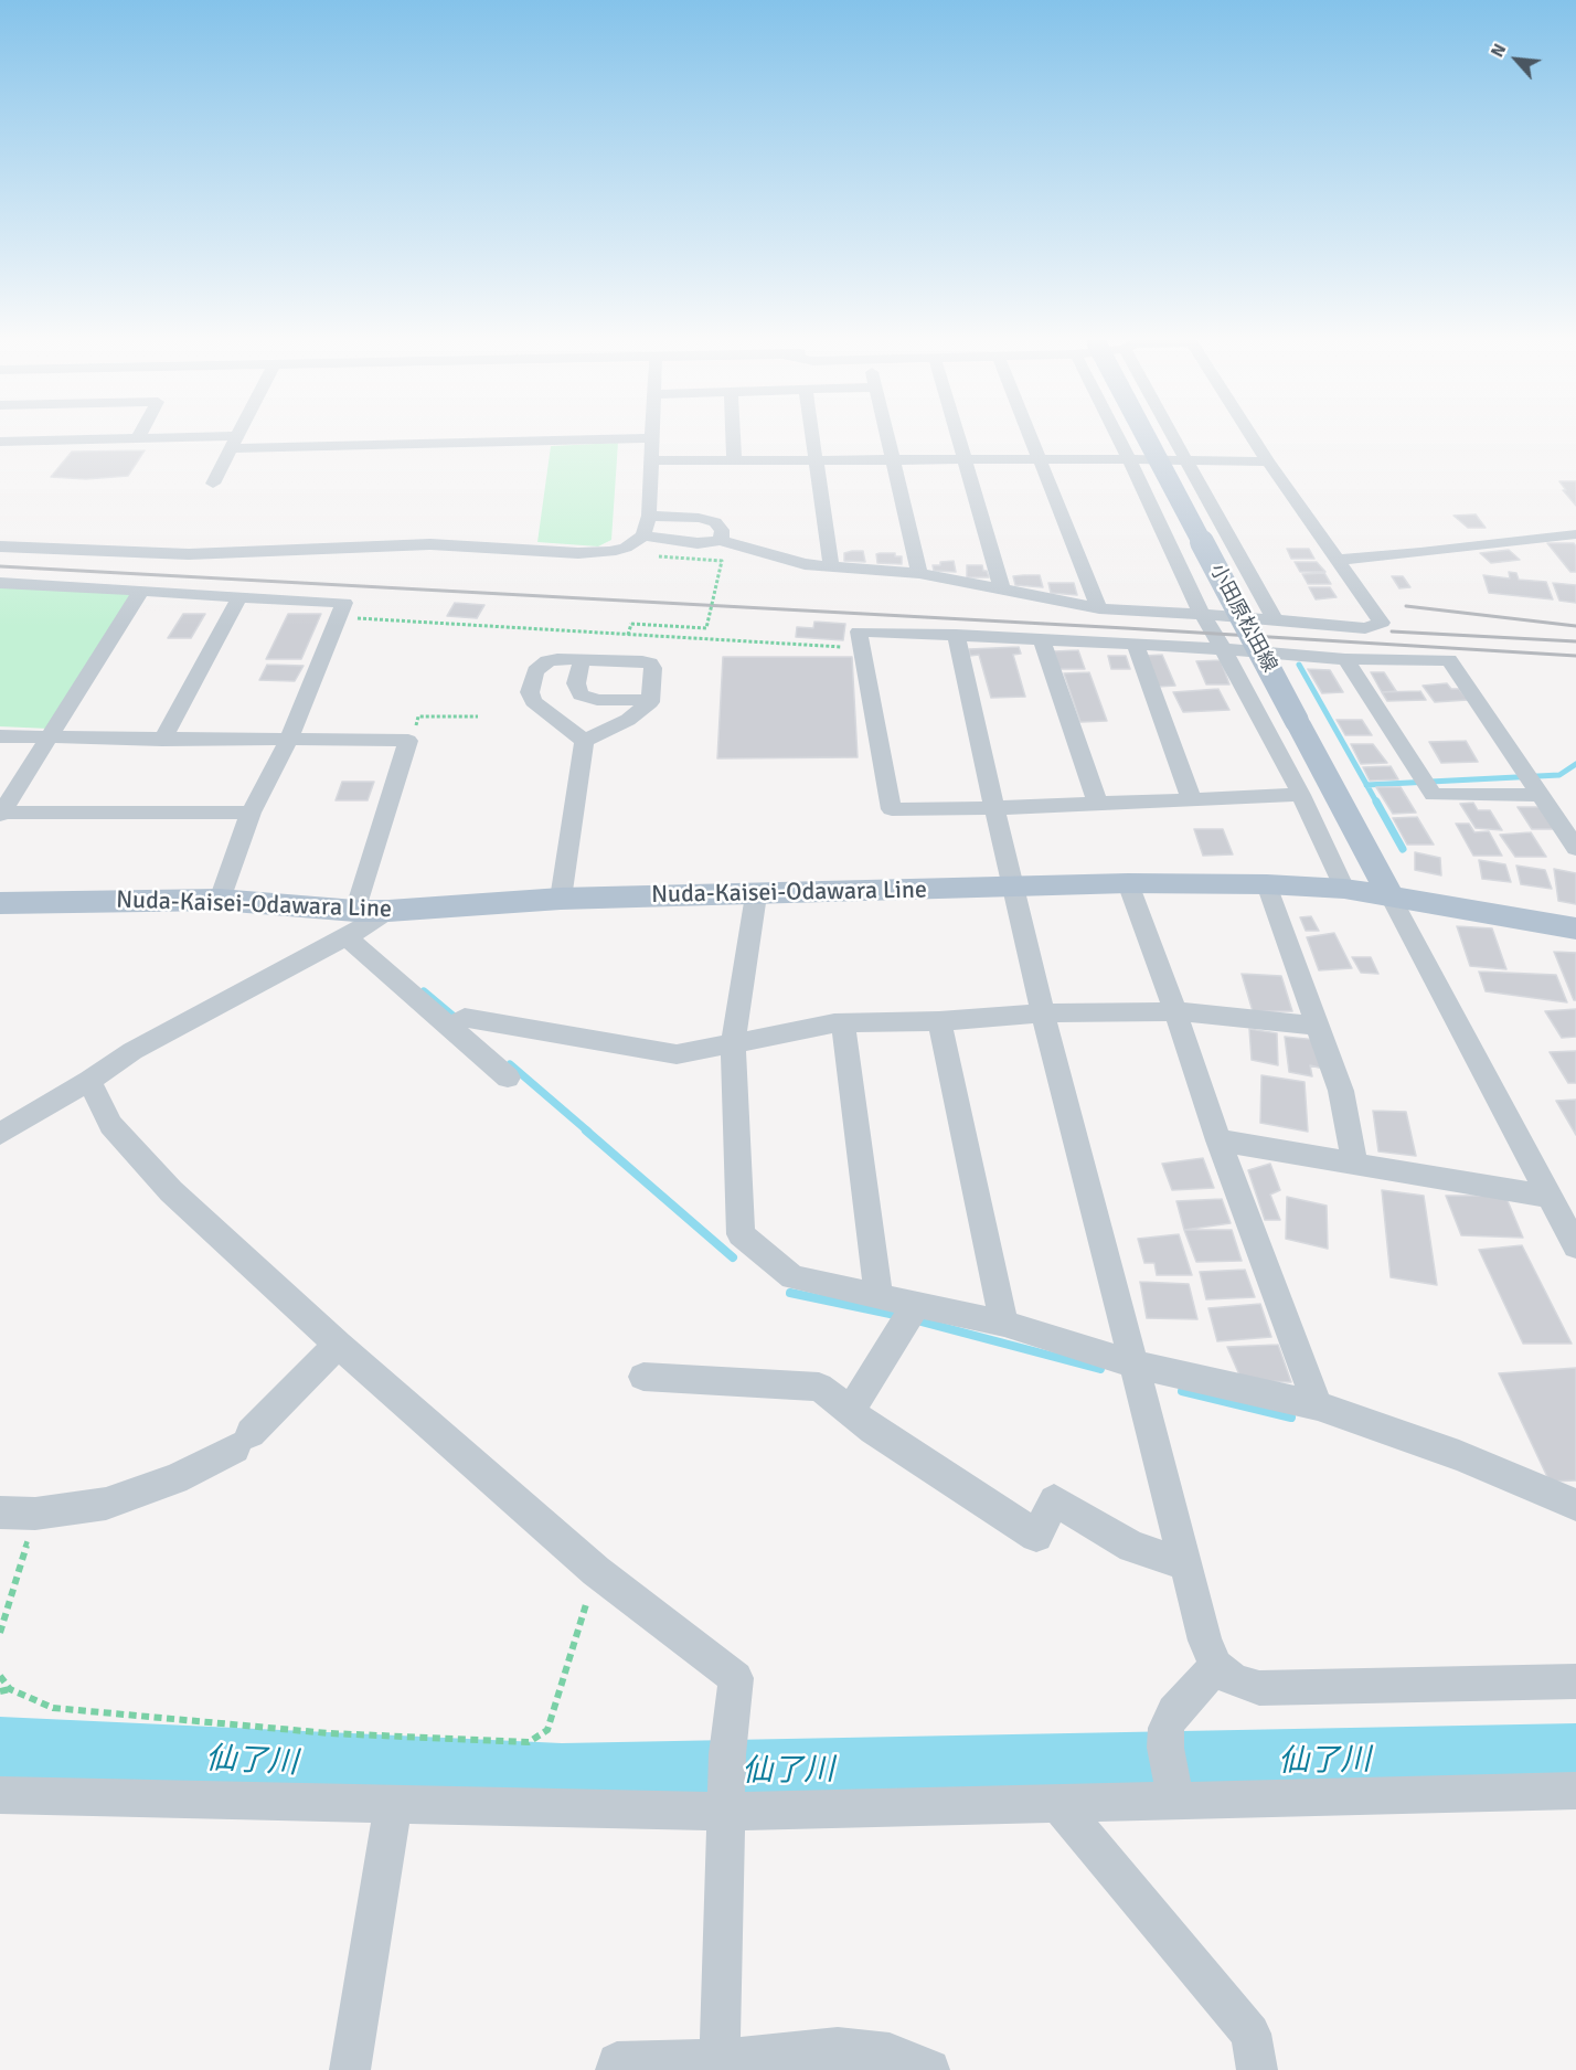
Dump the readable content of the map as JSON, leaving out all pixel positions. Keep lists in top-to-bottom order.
{
  "streets": {
    "main road": ["小田原松田線", "Nuda-Kaisei-Odawara Line"]
  },
  "crossings": [
    ["小田原松田線", "Nuda-Kaisei-Odawara Line"]
  ],
  "water": ["仙了川"],
  "north": "top left"
}
